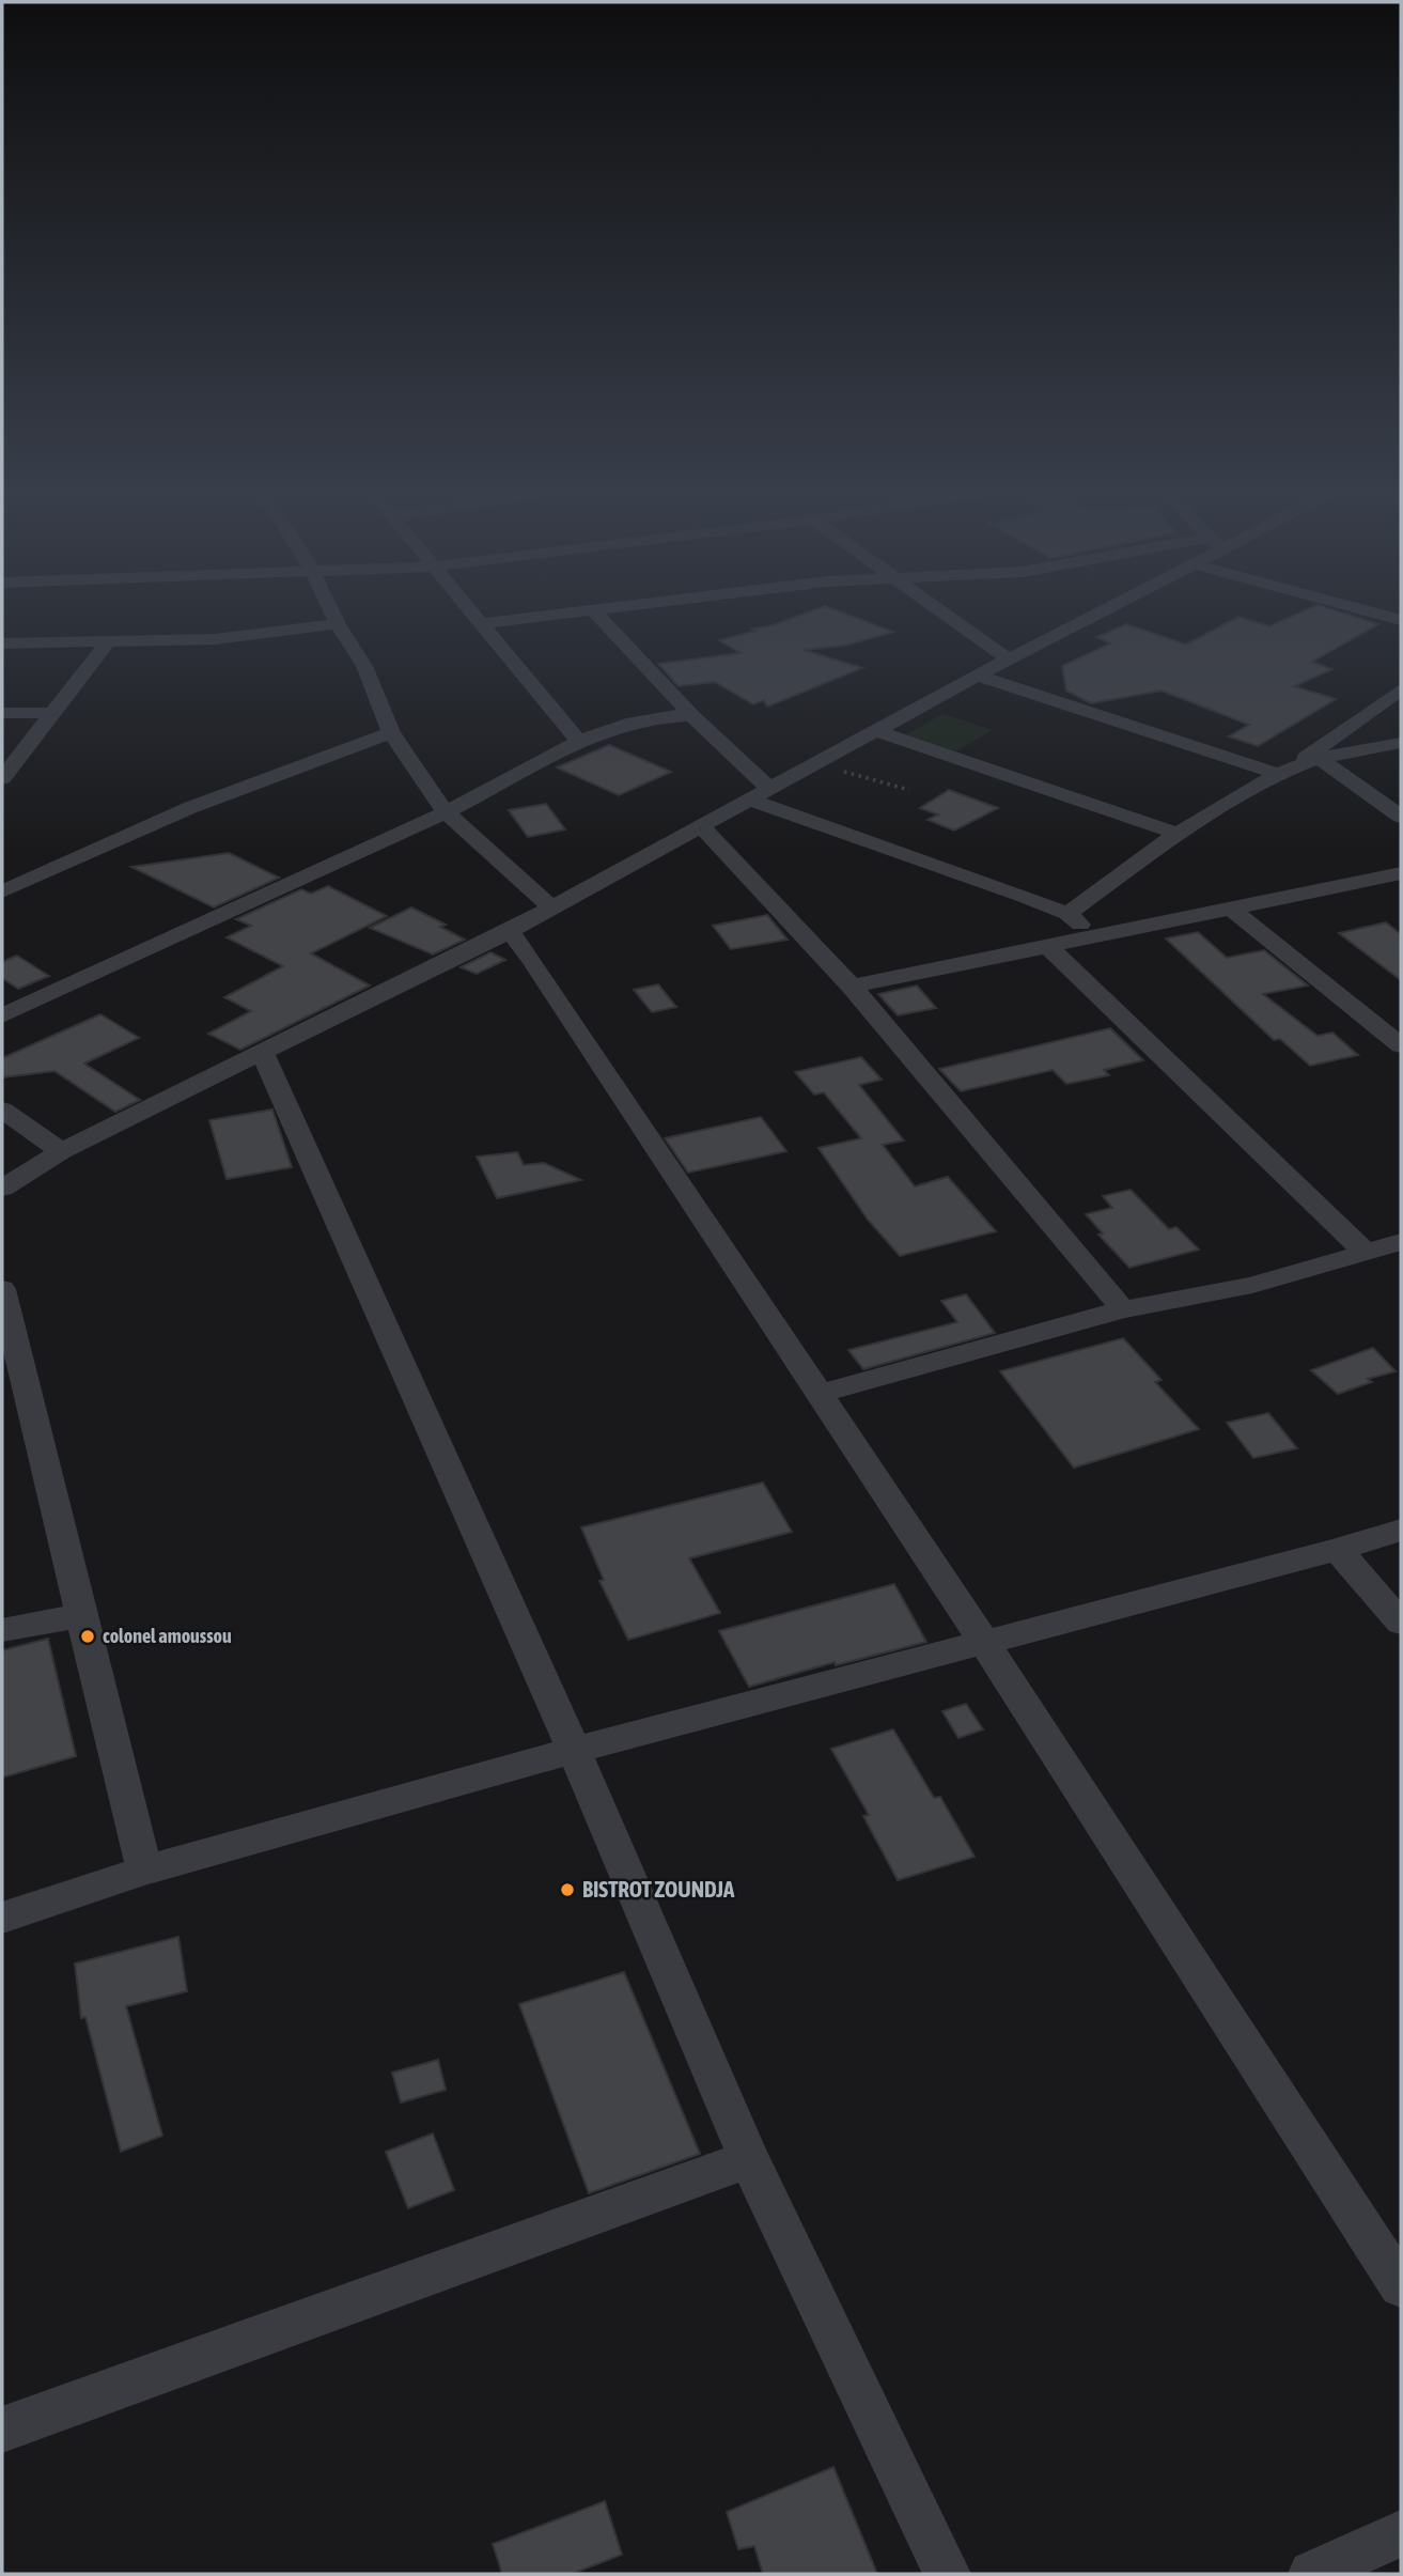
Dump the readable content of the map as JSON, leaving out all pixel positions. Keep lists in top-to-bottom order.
{
  "places": ["colonel amoussou", "BISTROT ZOUNDJA"]
}
